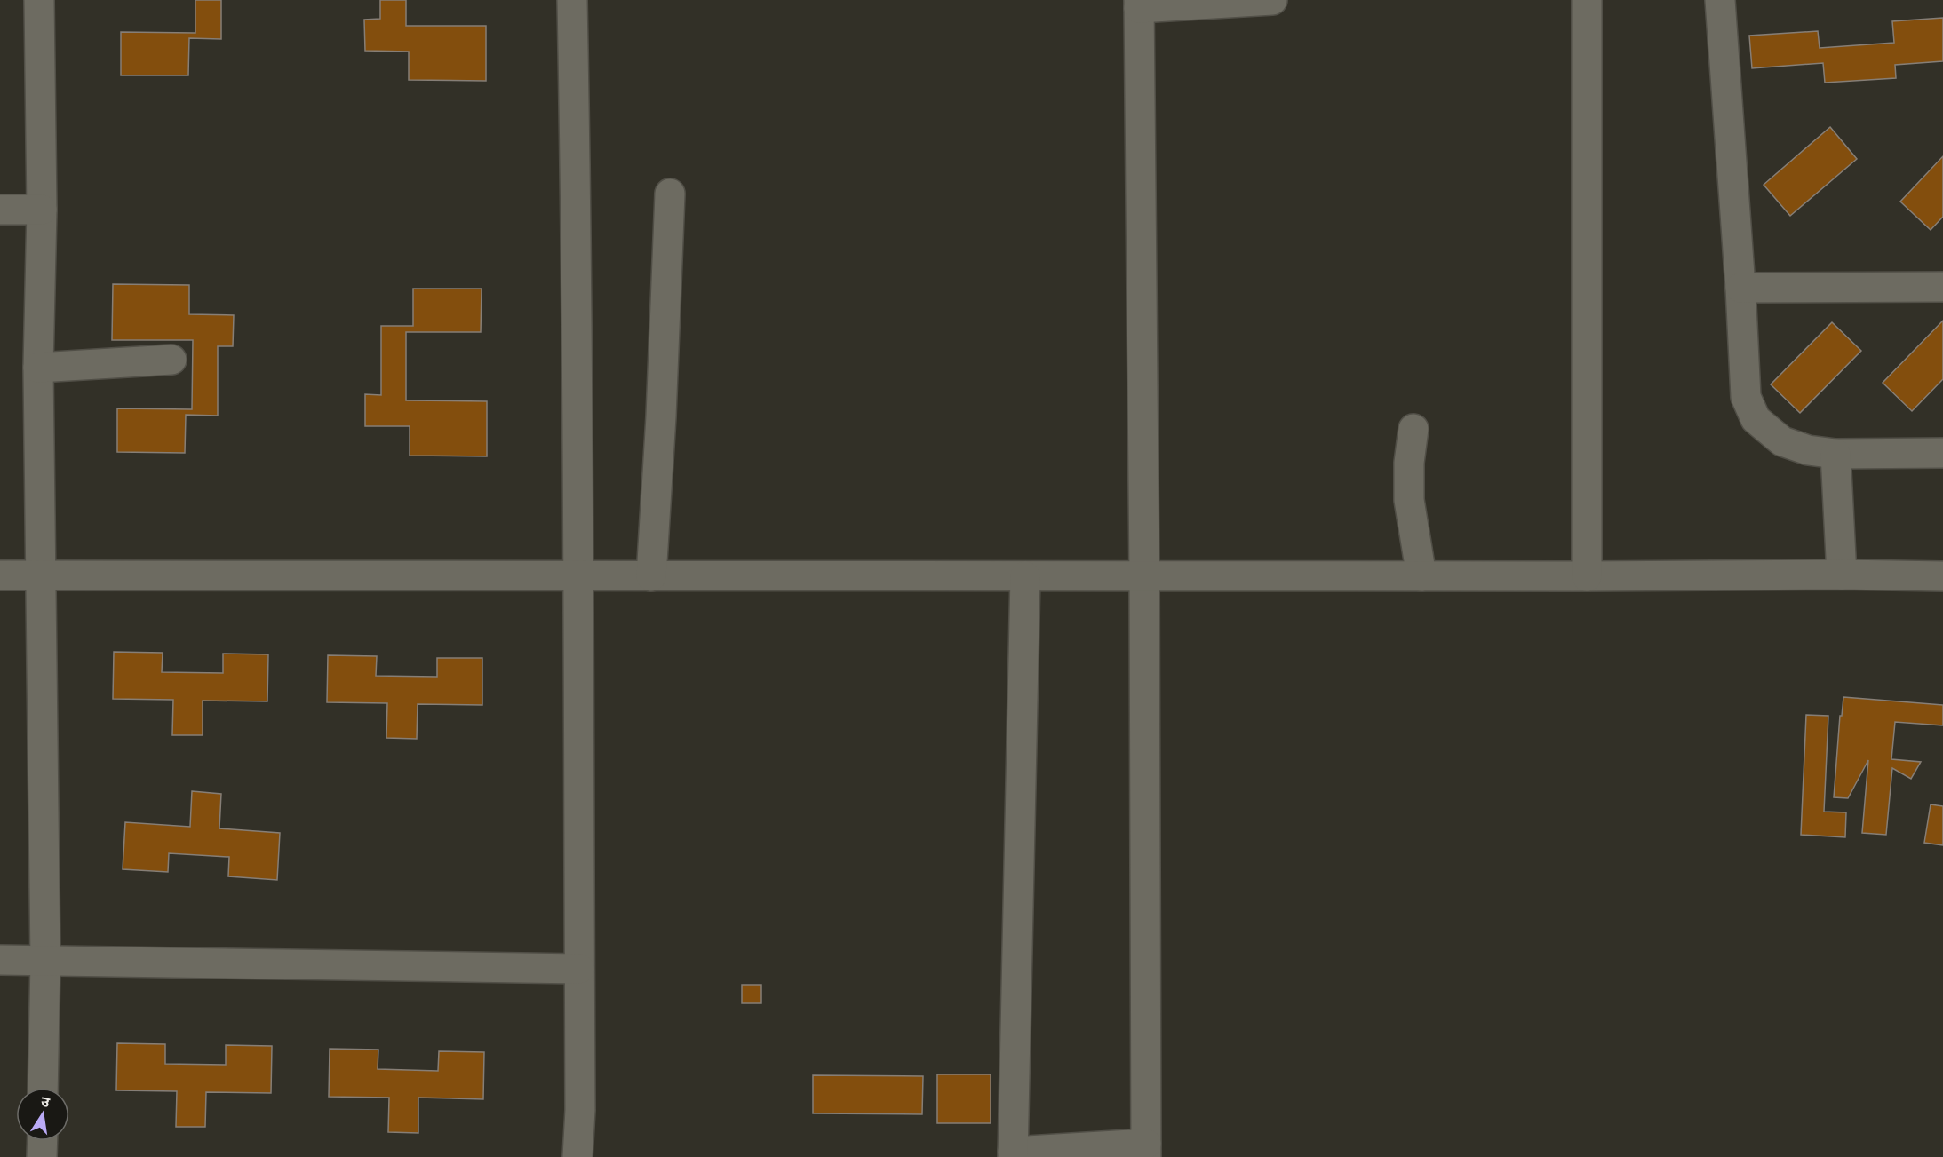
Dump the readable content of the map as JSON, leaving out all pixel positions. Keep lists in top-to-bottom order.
{
  "north": "top"
}
